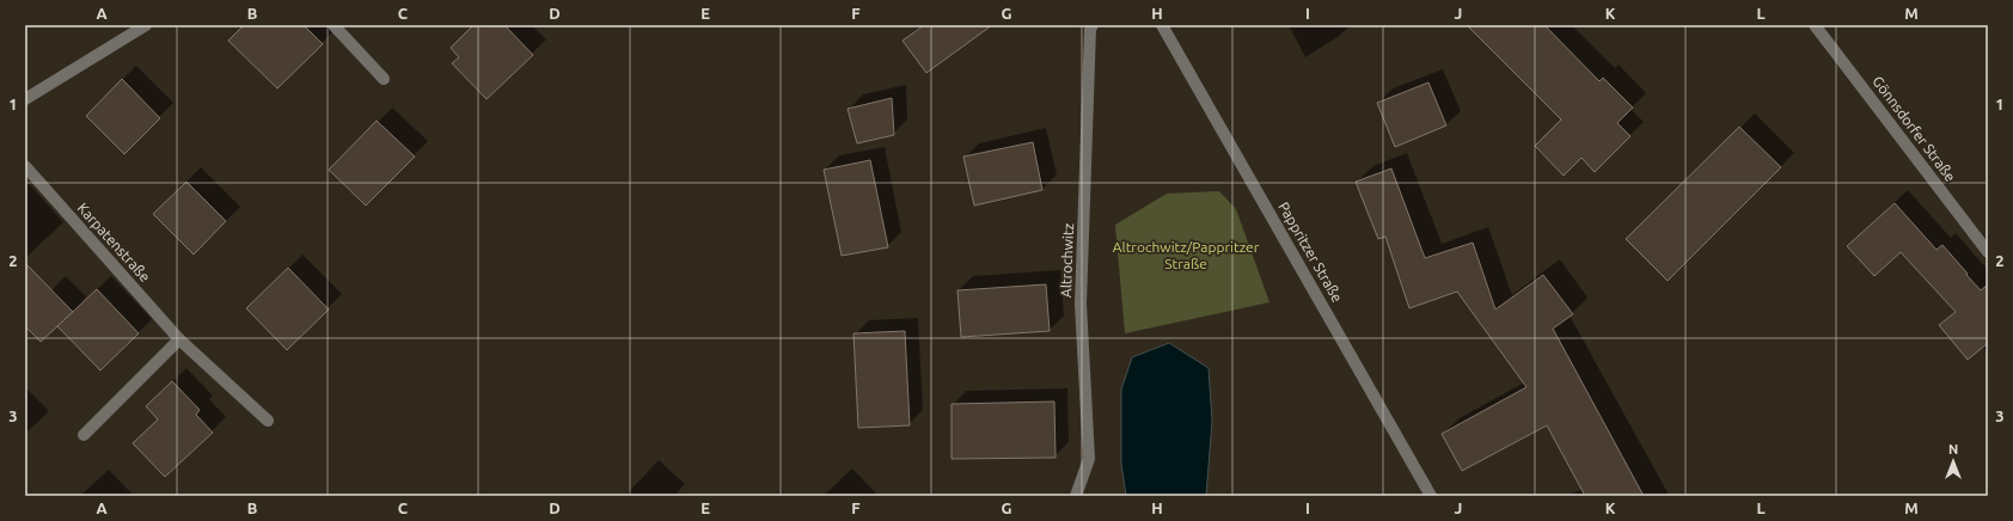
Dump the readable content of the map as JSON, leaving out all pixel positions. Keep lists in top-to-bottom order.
{
  "streets": {
    "street": [
      "Gönnsdorfer Straße",
      "Karpatenstraße",
      "Pappritzer Straße",
      "Altrochwitz"
    ]
  },
  "parks": ["Altrochwitz/Pappritzer Straße"],
  "north": "top",
  "grid": {
    "columns": [
      "A",
      "B",
      "C",
      "D",
      "E",
      "F",
      "G",
      "H",
      "I",
      "J",
      "K",
      "L",
      "M"
    ],
    "rows": ["1", "2", "3"]
  }
}
